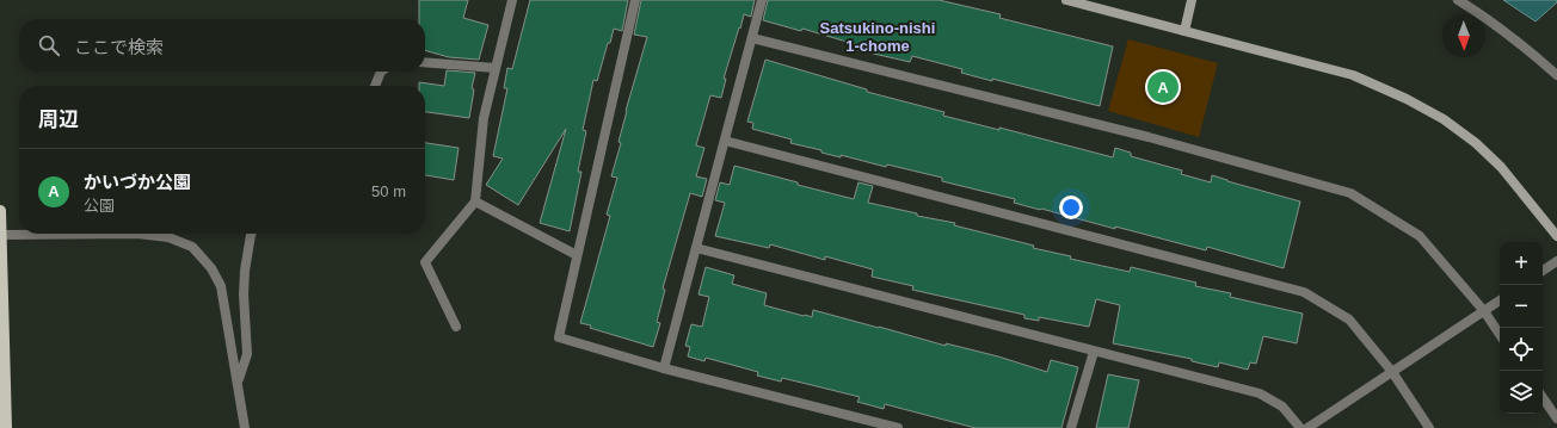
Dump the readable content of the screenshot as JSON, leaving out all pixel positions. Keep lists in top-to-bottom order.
{
  "districts": ["Satsukino-nishi 1-chome"],
  "north": "bottom",
  "page": {
    "search": "ここで検索",
    "pins": "A",
    "heading": "周辺",
    "list": [
      {
        "mark": "A",
        "name": "かいづか公園",
        "note": "公園",
        "value": "50 m"
      }
    ],
    "map_buttons": ["+", "−"]
  }
}
